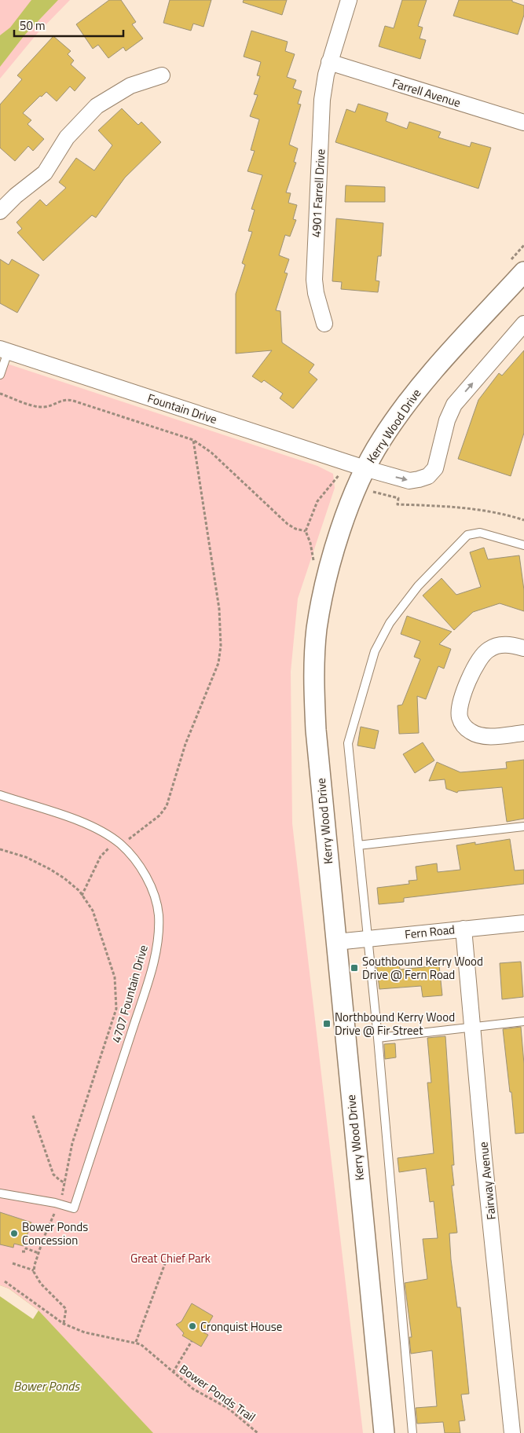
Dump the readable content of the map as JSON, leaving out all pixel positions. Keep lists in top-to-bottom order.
{
  "streets": {
    "street": [
      "Farrell Avenue",
      "4901 Farrell Drive",
      "Fountain Drive",
      "Kerry Wood Drive",
      "Fern Road",
      "Fairway Avenue"
    ],
    "lane": ["4707 Fountain Drive"],
    "path": ["Bower Ponds Trail"]
  },
  "crossings": [
    ["Farrell Avenue", "4901 Farrell Drive"],
    ["Fountain Drive", "Kerry Wood Drive"],
    ["Kerry Wood Drive", "Fern Road"],
    ["Fern Road", "Fairway Avenue"]
  ],
  "water": ["Bower Ponds"],
  "parks": ["Great Chief Park"],
  "places": {
    "transit": ["Southbound Kerry Wood Drive @ Fern Road", "Northbound Kerry Wood Drive @ Fir Street"],
    "other": ["Bower Ponds Concession", "Cronquist House"]
  },
  "scale_bar": "50 m"
}
